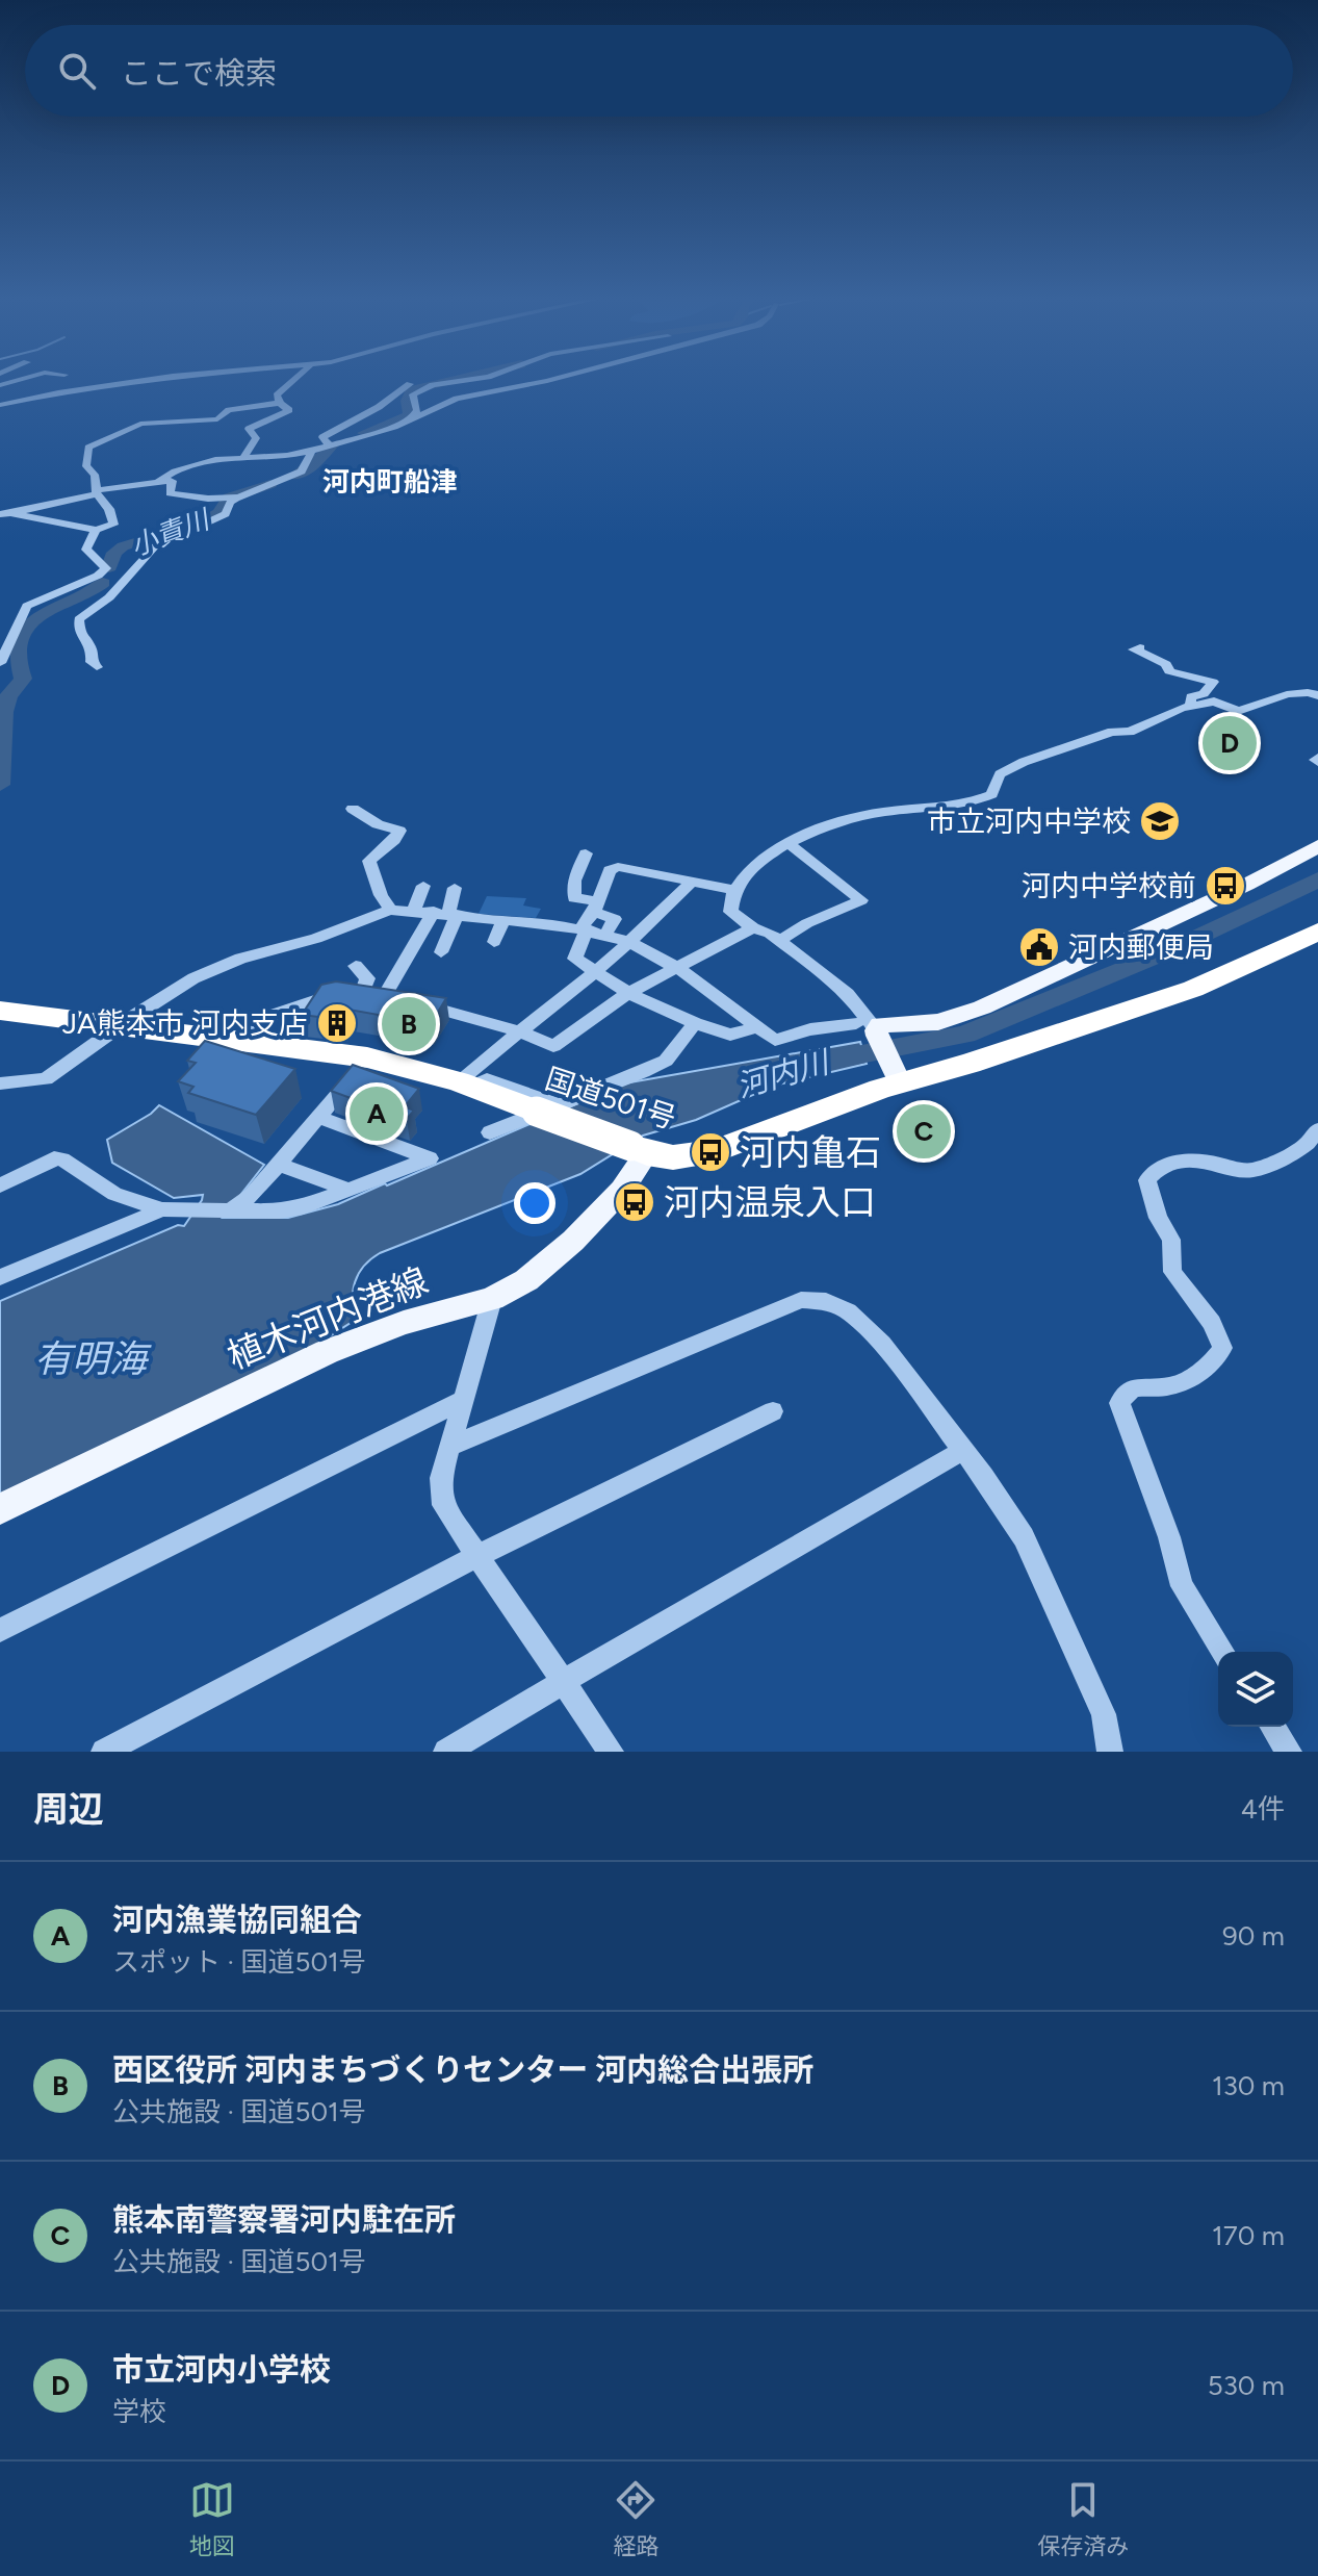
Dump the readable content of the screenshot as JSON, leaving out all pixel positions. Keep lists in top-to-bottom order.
{
  "streets": {
    "highway": ["国道501号"],
    "main road": ["植木河内港線"]
  },
  "crossings": [
    ["国道501号", "植木河内港線"]
  ],
  "districts": ["河内町船津"],
  "water": ["小責川", "河内川", "有明海"],
  "places": {
    "school or university": ["市立河内中学校"],
    "bus stop": ["河内中学校前", "河内亀石", "河内温泉入口"],
    "public building": ["河内郵便局"],
    "building": ["JA熊本市 河内支店"]
  },
  "page": {
    "search": "ここで検索",
    "pins": [
      "D",
      "B",
      "A",
      "C"
    ],
    "heading": ["周辺", "4件"],
    "list": [
      {
        "mark": "A",
        "name": "河内漁業協同組合",
        "note": "スポット · 国道501号",
        "value": "90 m"
      },
      {
        "mark": "B",
        "name": "西区役所 河内まちづくりセンター 河内総合出張所",
        "note": "公共施設 · 国道501号",
        "value": "130 m"
      },
      {
        "mark": "C",
        "name": "熊本南警察署河内駐在所",
        "note": "公共施設 · 国道501号",
        "value": "170 m"
      },
      {
        "mark": "D",
        "name": "市立河内小学校",
        "note": "学校",
        "value": "530 m"
      }
    ],
    "nav": ["地図", "経路", "保存済み"]
  }
}
